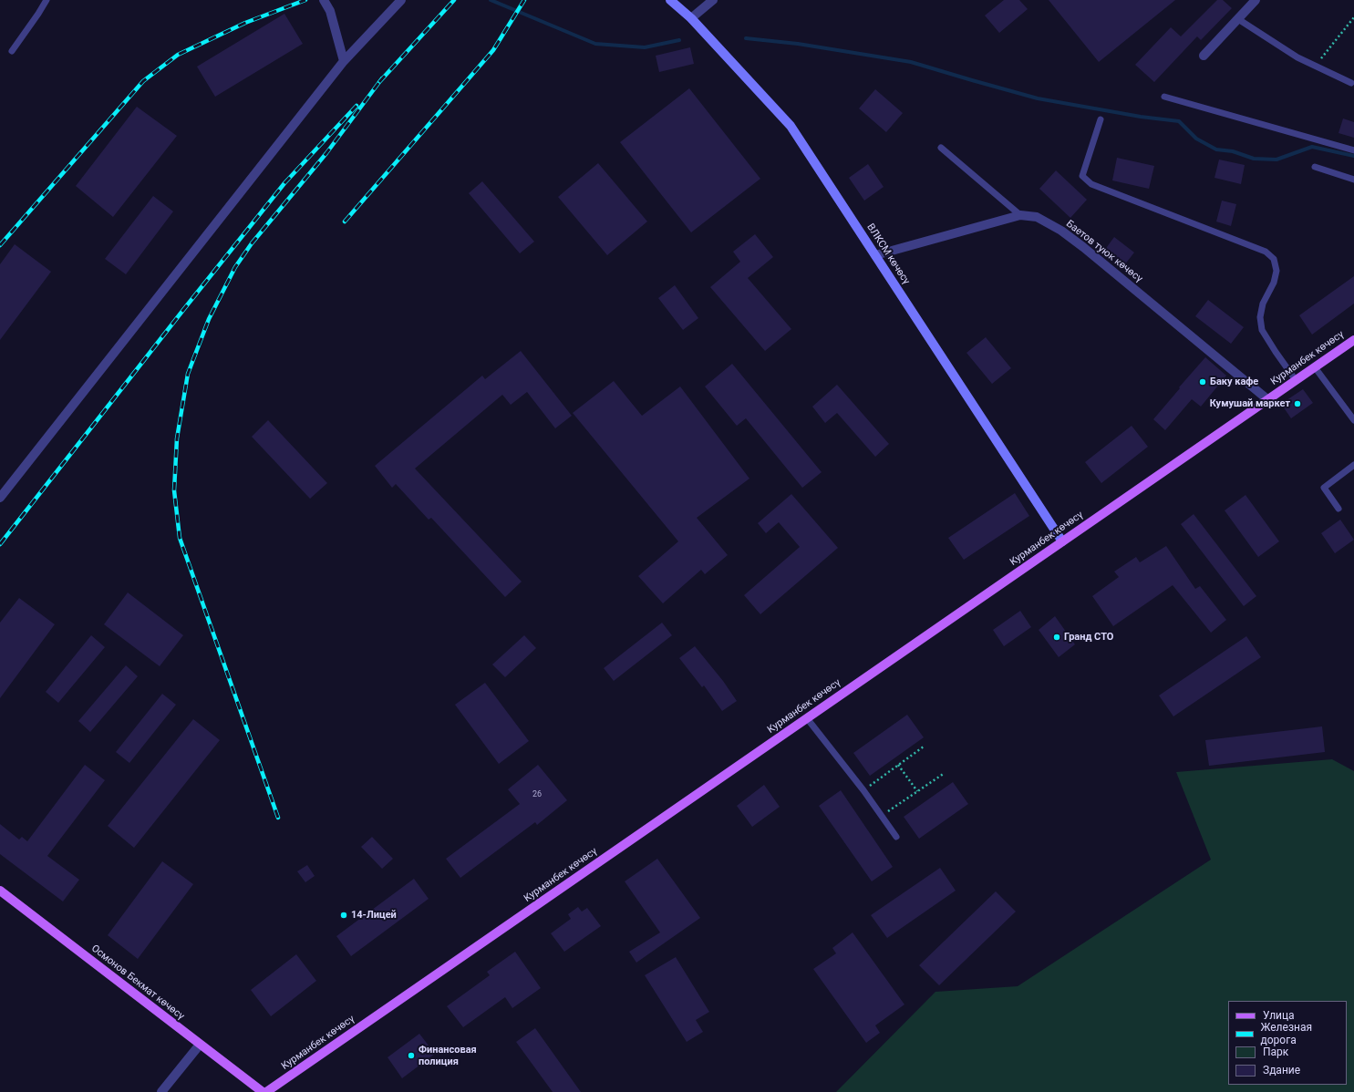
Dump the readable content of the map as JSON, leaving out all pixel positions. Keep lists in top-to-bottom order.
{
  "streets": {
    "main road": ["Курманбек көчөсү", "Осмонов Бекмат көчөсү"],
    "street": ["Баетов туюк көчөсү", "ВЛКСМ көчөсү"]
  },
  "crossings": [
    ["Баетов туюк көчөсү", "ВЛКСМ көчөсү"],
    ["Баетов туюк көчөсү", "Курманбек көчөсү"],
    ["ВЛКСМ көчөсү", "Курманбек көчөсү"]
  ],
  "places": [
    "Баку кафе",
    "Кумушай маркет",
    "Гранд СТО",
    "14-Лицей",
    "Финансовая полиция"
  ],
  "house_numbers": ["26"],
  "legend": [
    "Улица",
    "Железная дорога",
    "Парк",
    "Здание"
  ]
}
